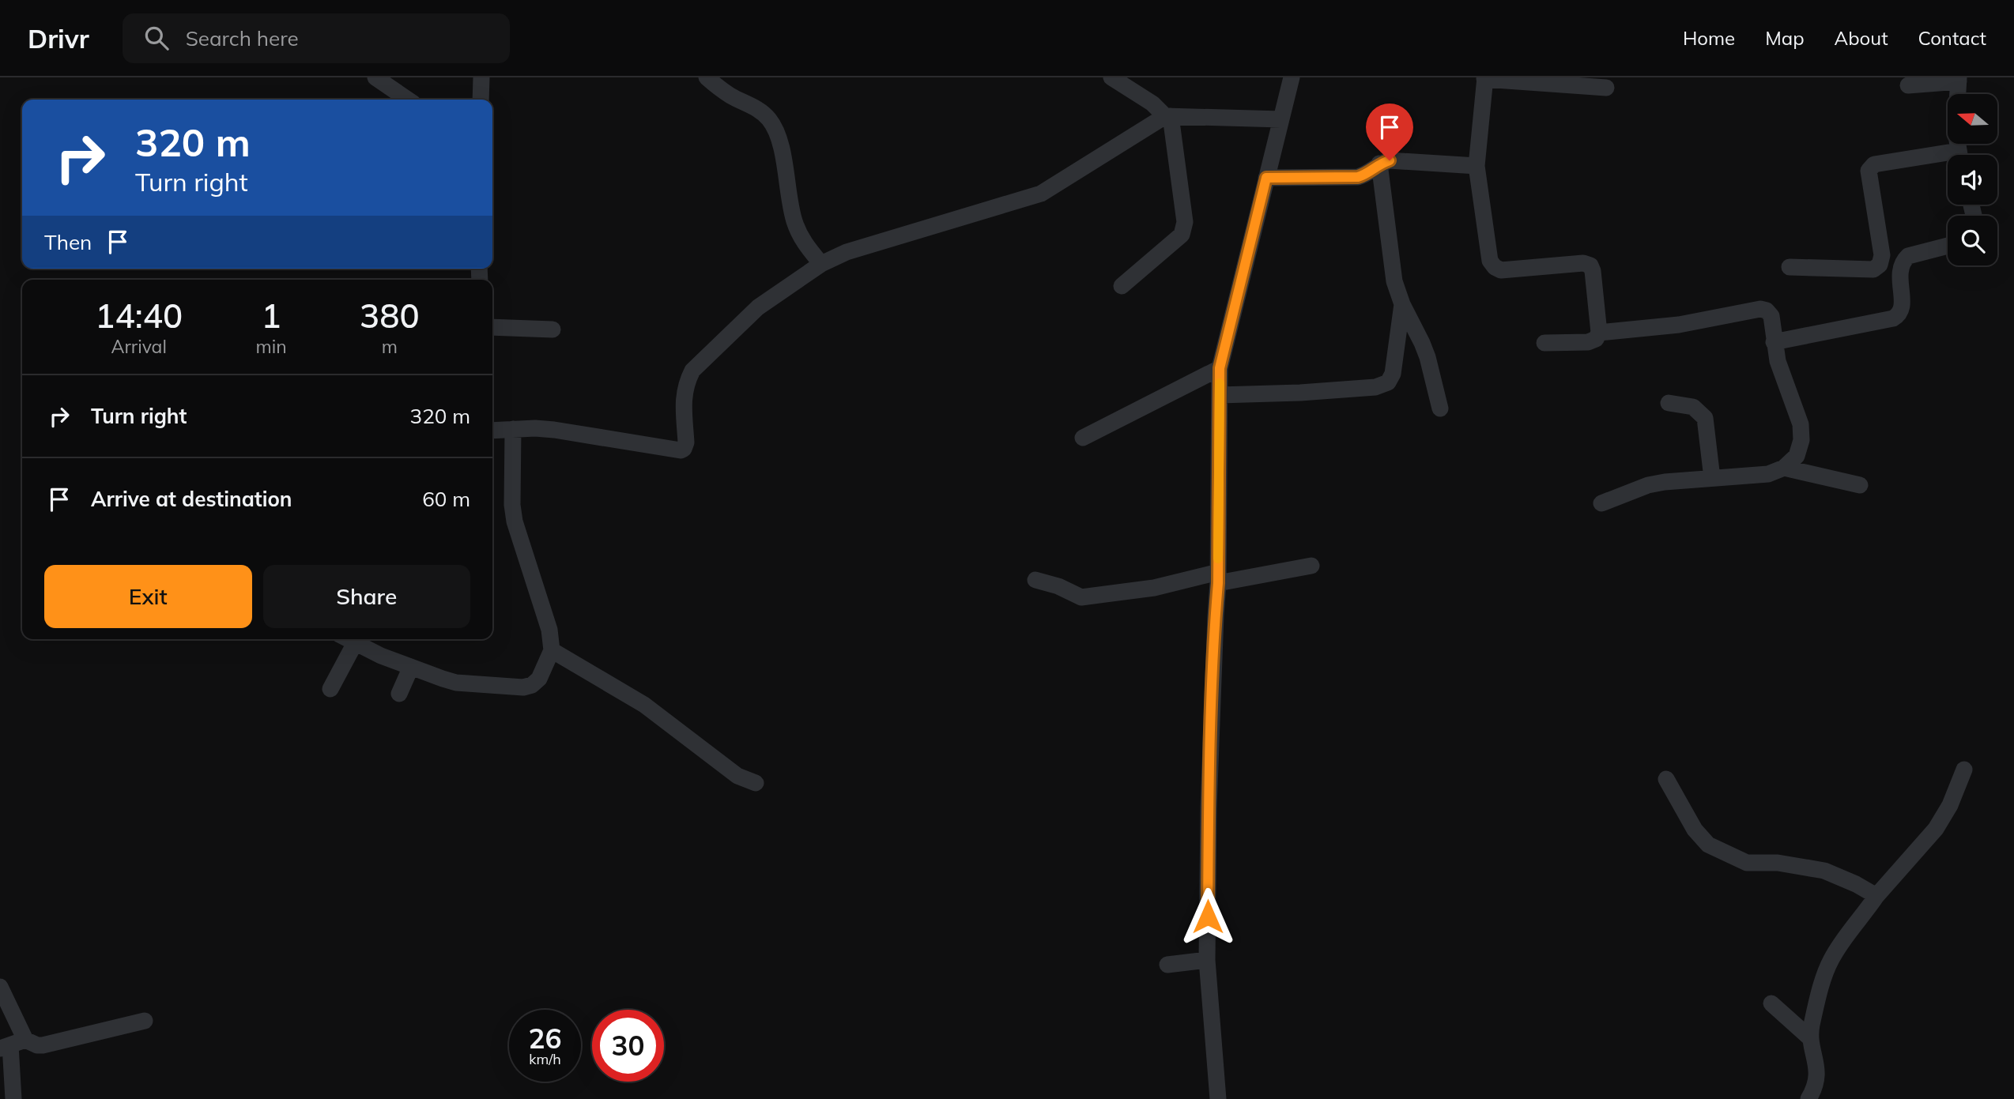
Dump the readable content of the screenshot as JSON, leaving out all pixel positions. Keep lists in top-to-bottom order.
{
  "north": "left",
  "page": {
    "header": "Drivr",
    "search": "Search here",
    "nav": [
      "Home",
      "Map",
      "About",
      "Contact"
    ],
    "turn": ["320 m", "Turn right"],
    "then": "Then",
    "eta": [
      "14:40",
      "Arrival",
      "1",
      "min",
      "380",
      "m"
    ],
    "list": [
      {
        "name": "Turn right",
        "value": "320 m"
      },
      {
        "name": "Arrive at destination",
        "value": "60 m"
      }
    ],
    "buttons": ["Exit", "Share"],
    "speed": "26 km/h",
    "limit": "30"
  }
}
